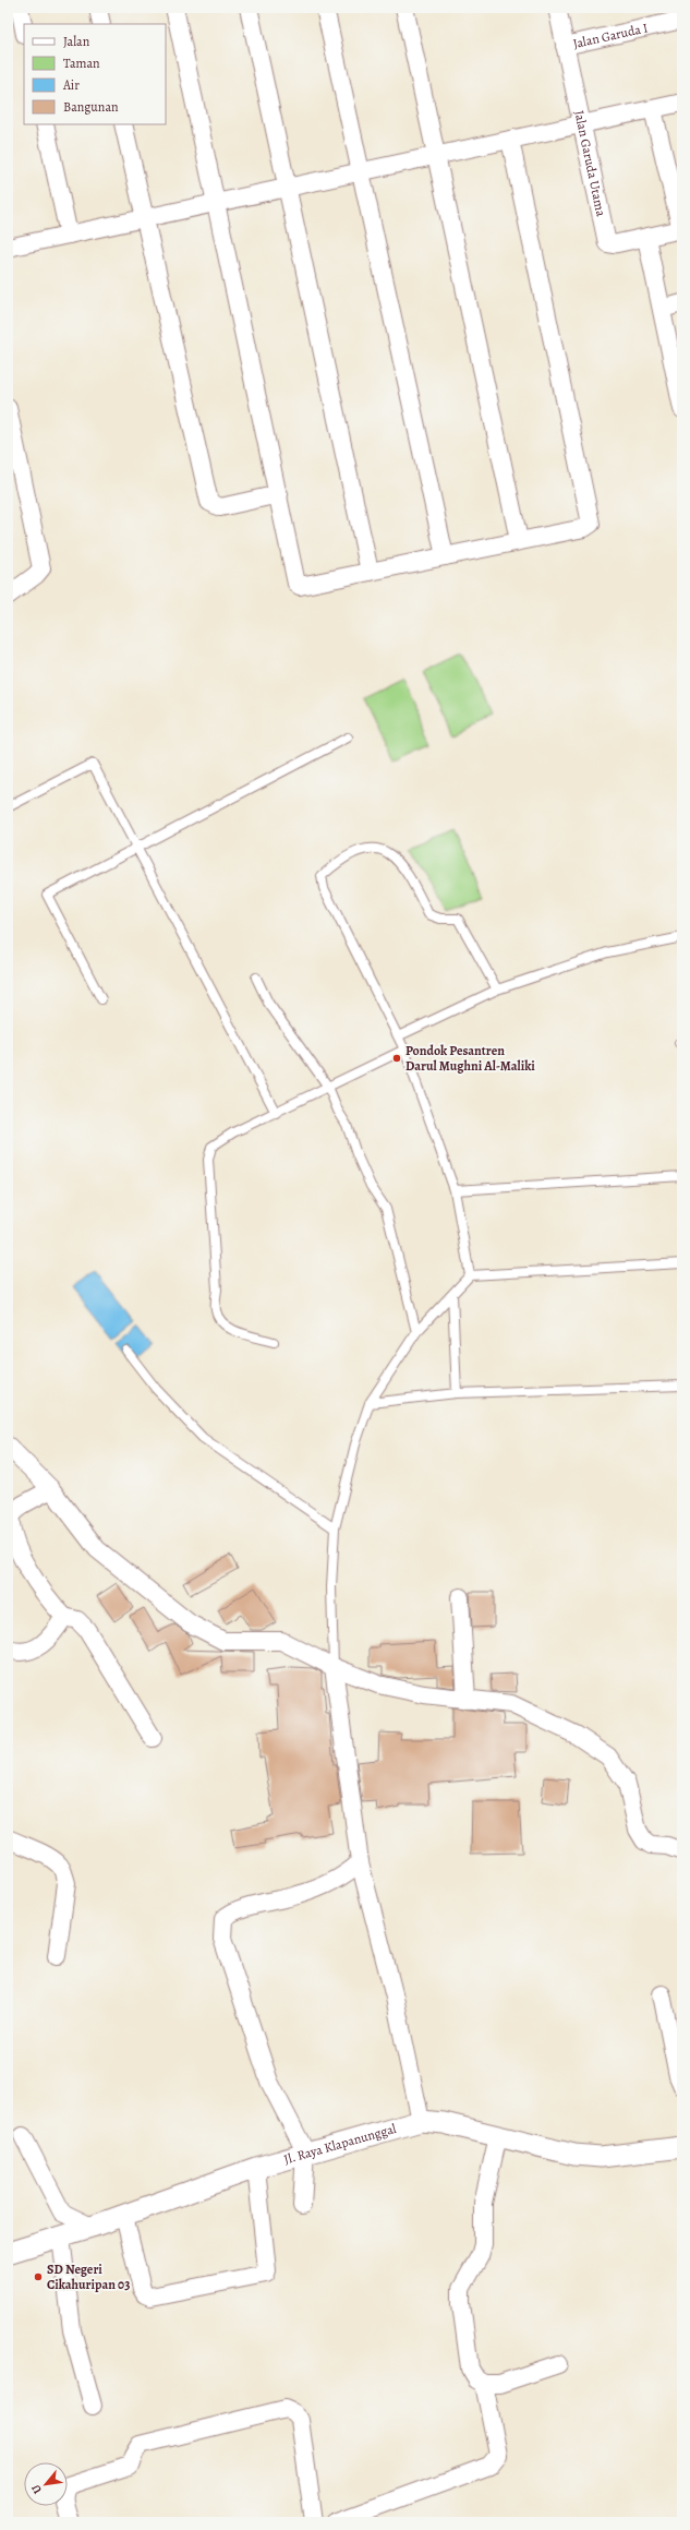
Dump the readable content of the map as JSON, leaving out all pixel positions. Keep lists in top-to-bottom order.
{
  "streets": {
    "street": ["Jalan Garuda I", "Jalan Garuda Utama", "Jl. Raya Klapanunggal"]
  },
  "crossings": [
    ["Jalan Garuda I", "Jalan Garuda Utama"]
  ],
  "places": ["Pondok Pesantren Darul Mughni Al-Maliki", "SD Negeri Cikahuripan 03"],
  "legend": [
    "Jalan",
    "Taman",
    "Air",
    "Bangunan"
  ],
  "north": "bottom left"
}
